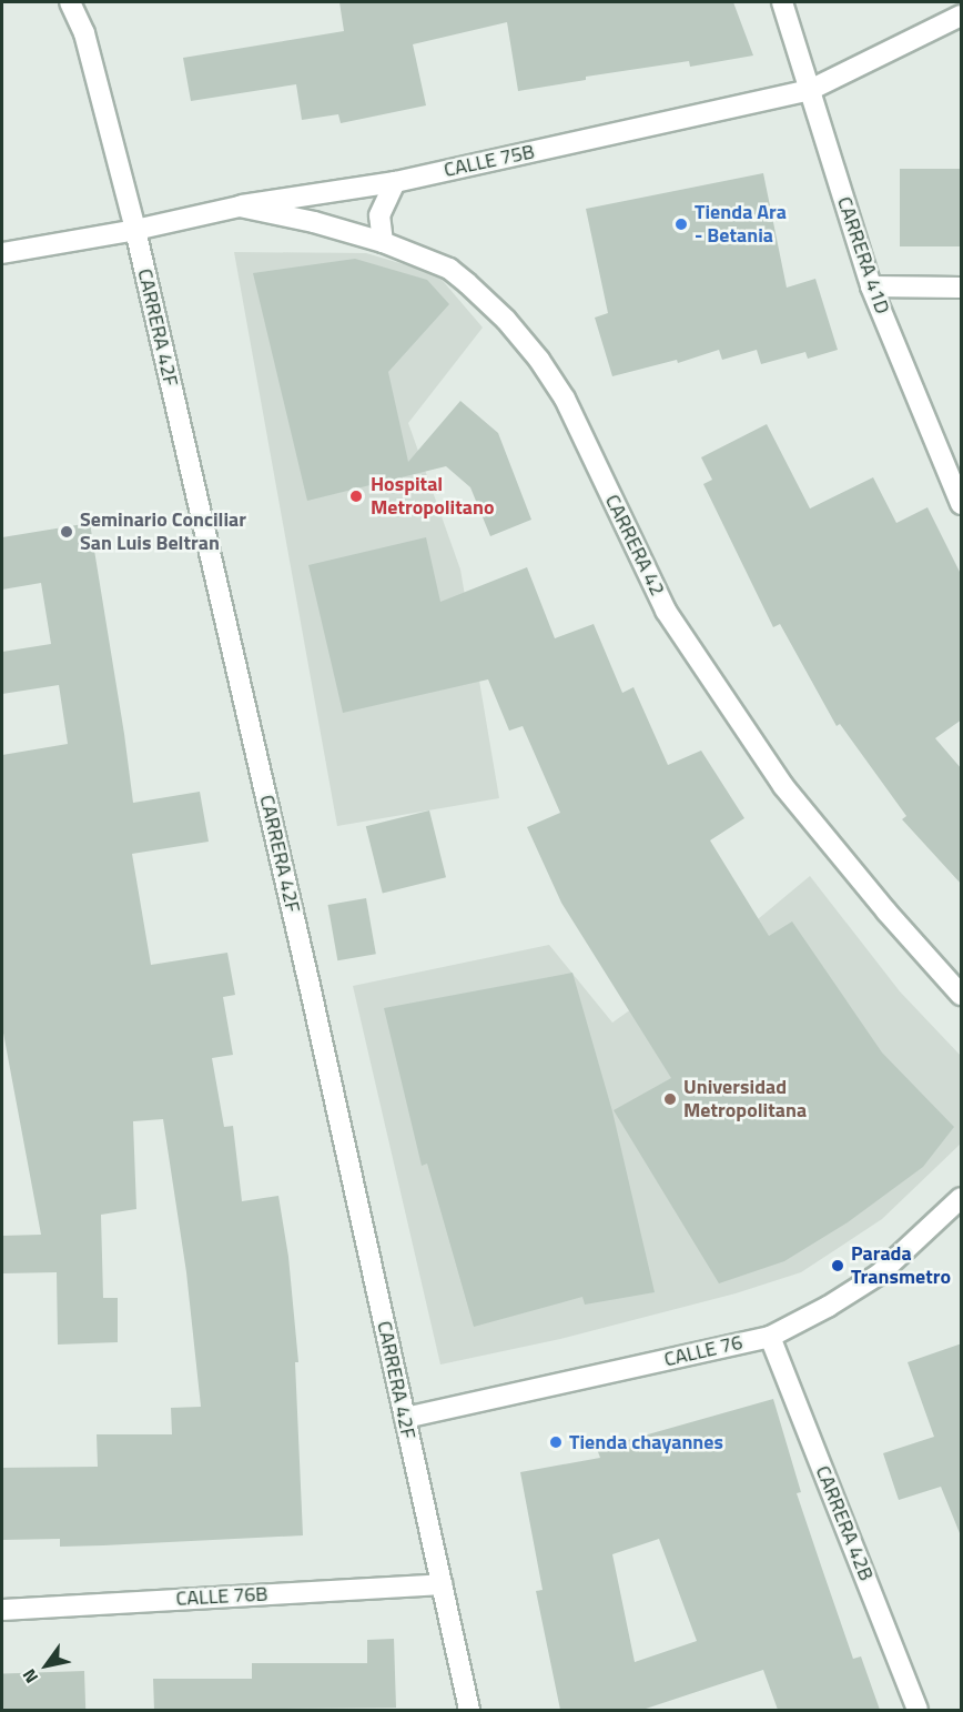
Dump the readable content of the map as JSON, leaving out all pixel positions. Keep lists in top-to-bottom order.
{
  "streets": {
    "street": [
      "CALLE 75B",
      "CARRERA 41D",
      "CARRERA 42F",
      "CARRERA 42",
      "CALLE 76",
      "CARRERA 42B",
      "CALLE 76B"
    ]
  },
  "crossings": [
    ["CALLE 75B", "CARRERA 41D"],
    ["CALLE 75B", "CARRERA 42F"],
    ["CALLE 75B", "CARRERA 42"],
    ["CARRERA 42F", "CALLE 76"],
    ["CARRERA 42F", "CALLE 76B"],
    ["CALLE 76", "CARRERA 42B"]
  ],
  "places": [
    "Tienda Ara - Betania",
    "Hospital Metropolitano",
    "Seminario Conciliar San Luis Beltran",
    "Universidad Metropolitana",
    "Parada Transmetro",
    "Tienda chayannes"
  ],
  "north": "bottom left"
}
